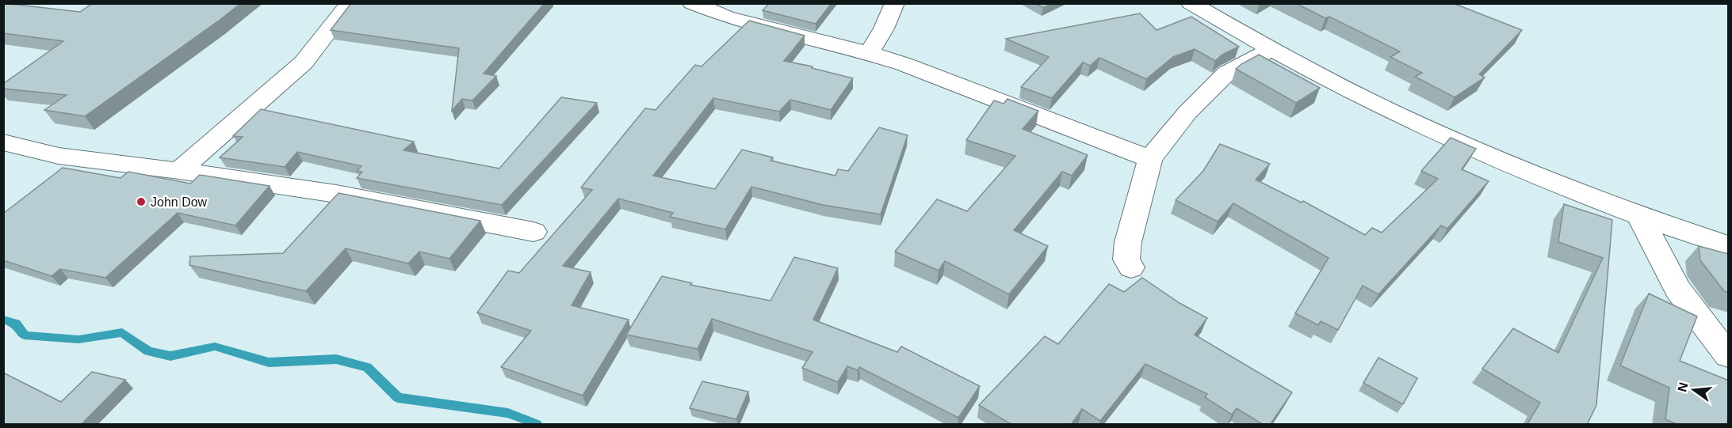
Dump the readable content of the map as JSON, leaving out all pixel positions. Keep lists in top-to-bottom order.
{
  "places": ["John Dow"],
  "north": "left"
}
